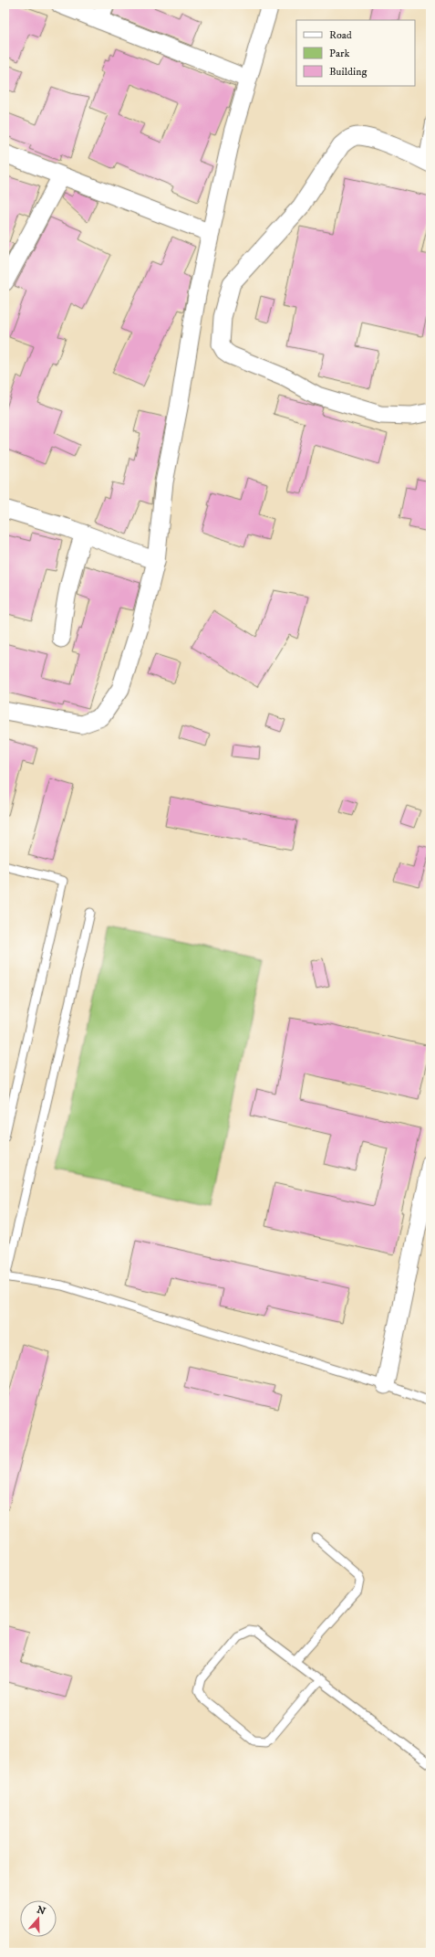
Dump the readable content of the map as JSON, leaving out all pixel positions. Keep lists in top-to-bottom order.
{
  "legend": ["Road", "Park", "Building"],
  "north": "top"
}
